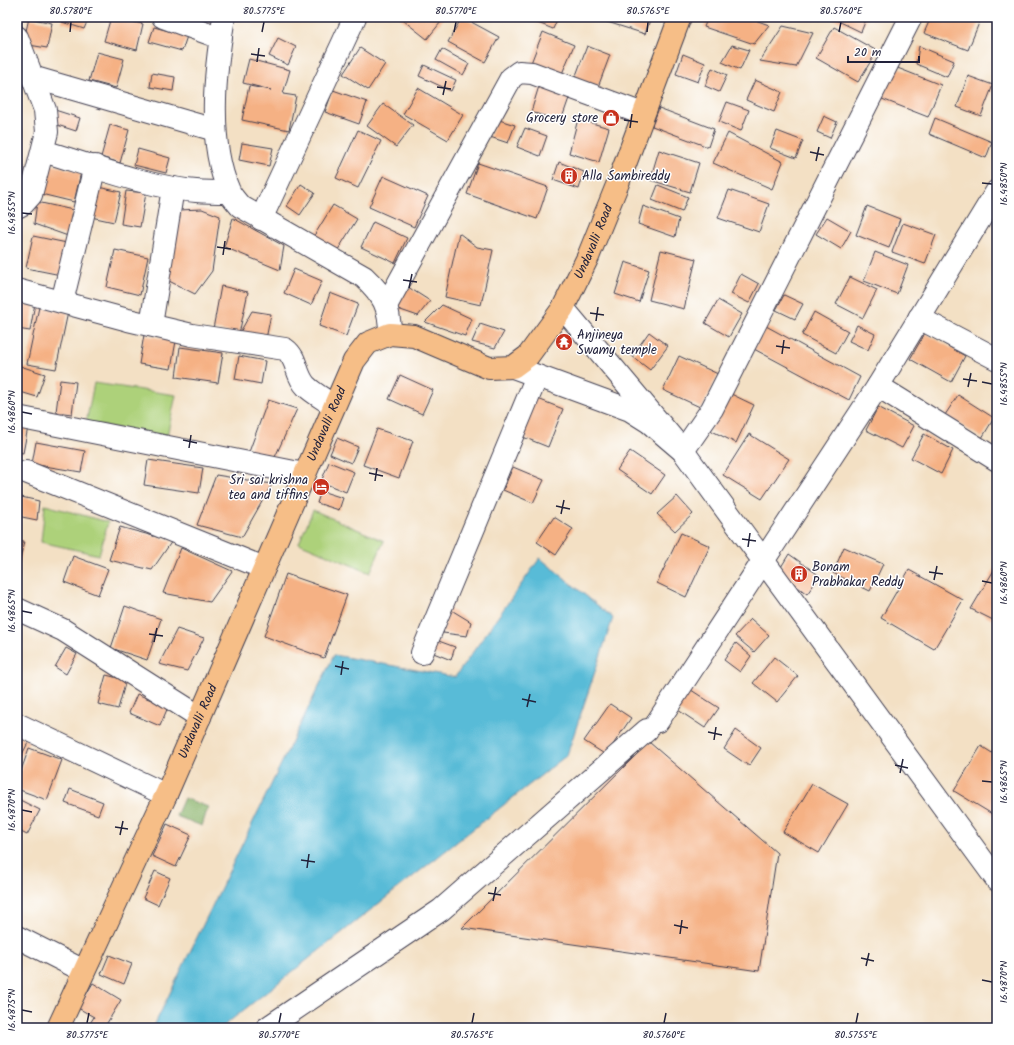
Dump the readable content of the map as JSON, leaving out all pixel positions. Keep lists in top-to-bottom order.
{
  "streets": {
    "main road": ["Undavalli Road"]
  },
  "places": {
    "shop": ["Grocery store"],
    "building": ["Alla Sambireddy", "Bonam Prabhakar Reddy"],
    "temple": ["Anjineya Swamy temple"],
    "hotel": ["Sri sai krishna tea and tiffins"]
  },
  "scale_bar": "20 m",
  "coordinates": [
    "80.5780°E",
    "80.5775°E",
    "80.5770°E",
    "80.5765°E",
    "80.5760°E",
    "16.4850°N",
    "16.4855°N",
    "16.4860°N",
    "16.4865°N",
    "16.4870°N",
    "16.4875°N",
    "80.5755°E"
  ]
}
